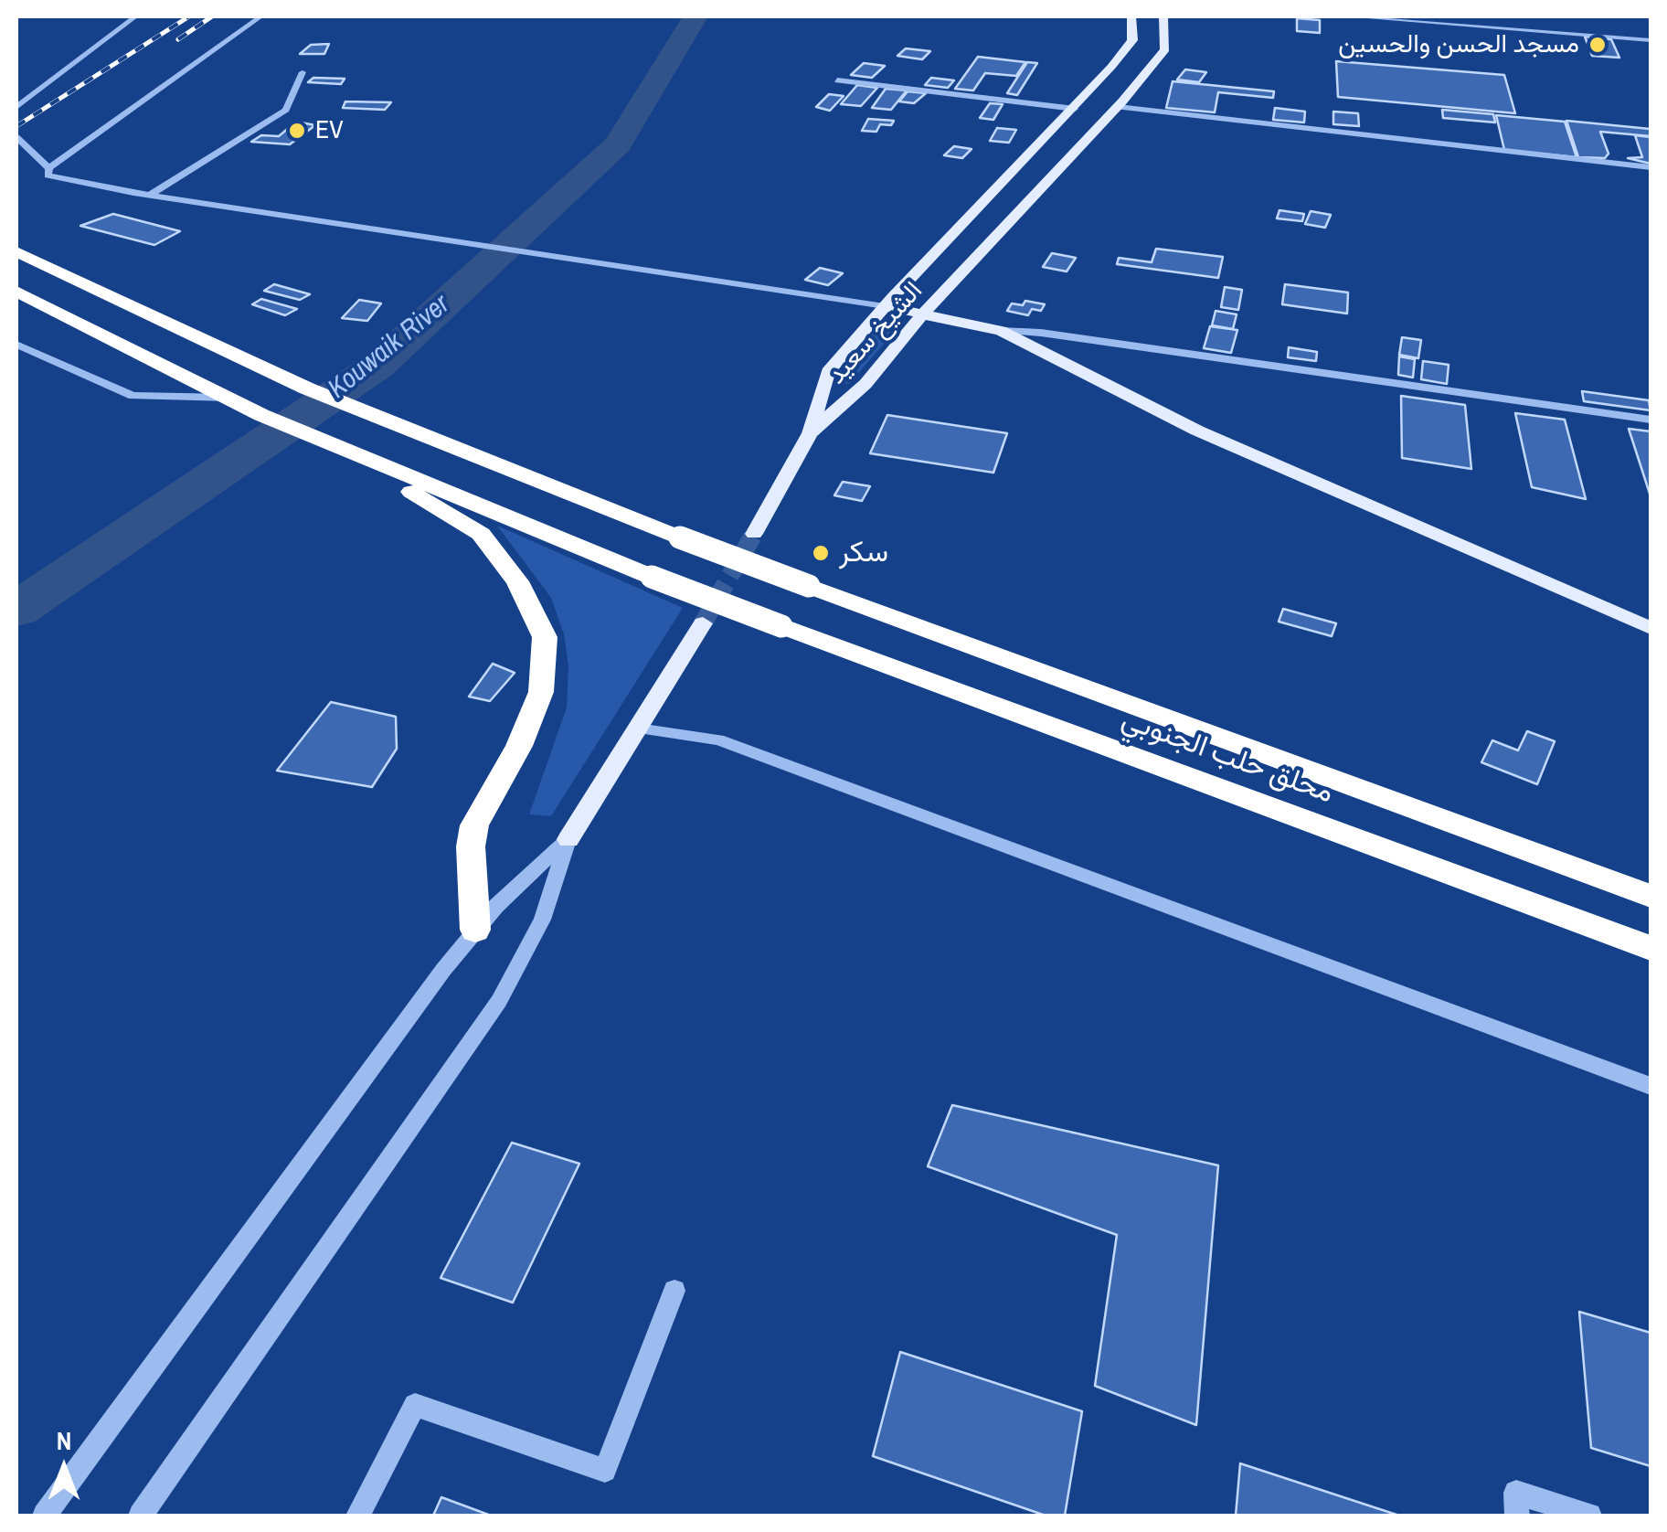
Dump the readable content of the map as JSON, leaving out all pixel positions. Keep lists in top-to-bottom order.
{
  "streets": {
    "highway": ["محلق حلب الجنوبي"],
    "main road": ["الشيخ سعيد"]
  },
  "water": ["Kouwaik River"],
  "places": ["مسجد الحسن والحسين", "EV", "سكر"],
  "north": "top"
}
